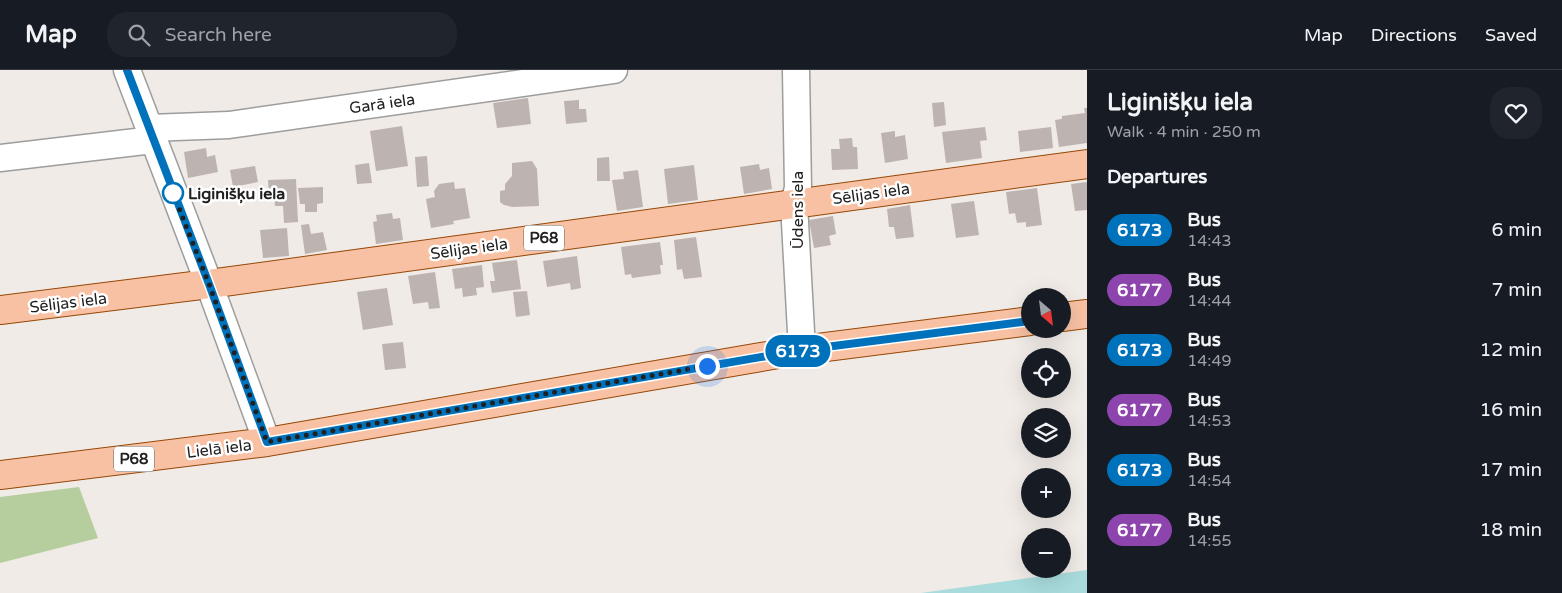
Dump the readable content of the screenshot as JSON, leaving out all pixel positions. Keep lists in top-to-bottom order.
{
  "streets": {
    "main road": ["Sēlijas iela", "P68", "Lielā iela"],
    "street": ["Garā iela", "Ūdens iela"]
  },
  "crossings": [
    ["Sēlijas iela", "Ūdens iela"],
    ["Ūdens iela", "Lielā iela"]
  ],
  "places": ["Liginišķu iela"],
  "lines": ["bus line 6173"],
  "north": "bottom right",
  "page": {
    "header": "Map",
    "search": "Search here",
    "nav": ["Map", "Directions", "Saved"],
    "on_map": "6173",
    "heading": [
      ["Liginišķu iela", "Walk · 4 min · 250 m"],
      "Departures"
    ],
    "list": [
      {
        "mark": "6173",
        "name": "Bus",
        "note": "14:43",
        "value": "6 min"
      },
      {
        "mark": "6177",
        "name": "Bus",
        "note": "14:44",
        "value": "7 min"
      },
      {
        "mark": "6173",
        "name": "Bus",
        "note": "14:49",
        "value": "12 min"
      },
      {
        "mark": "6177",
        "name": "Bus",
        "note": "14:53",
        "value": "16 min"
      },
      {
        "mark": "6173",
        "name": "Bus",
        "note": "14:54",
        "value": "17 min"
      },
      {
        "mark": "6177",
        "name": "Bus",
        "note": "14:55",
        "value": "18 min"
      }
    ],
    "map_buttons": ["+", "−"]
  }
}
